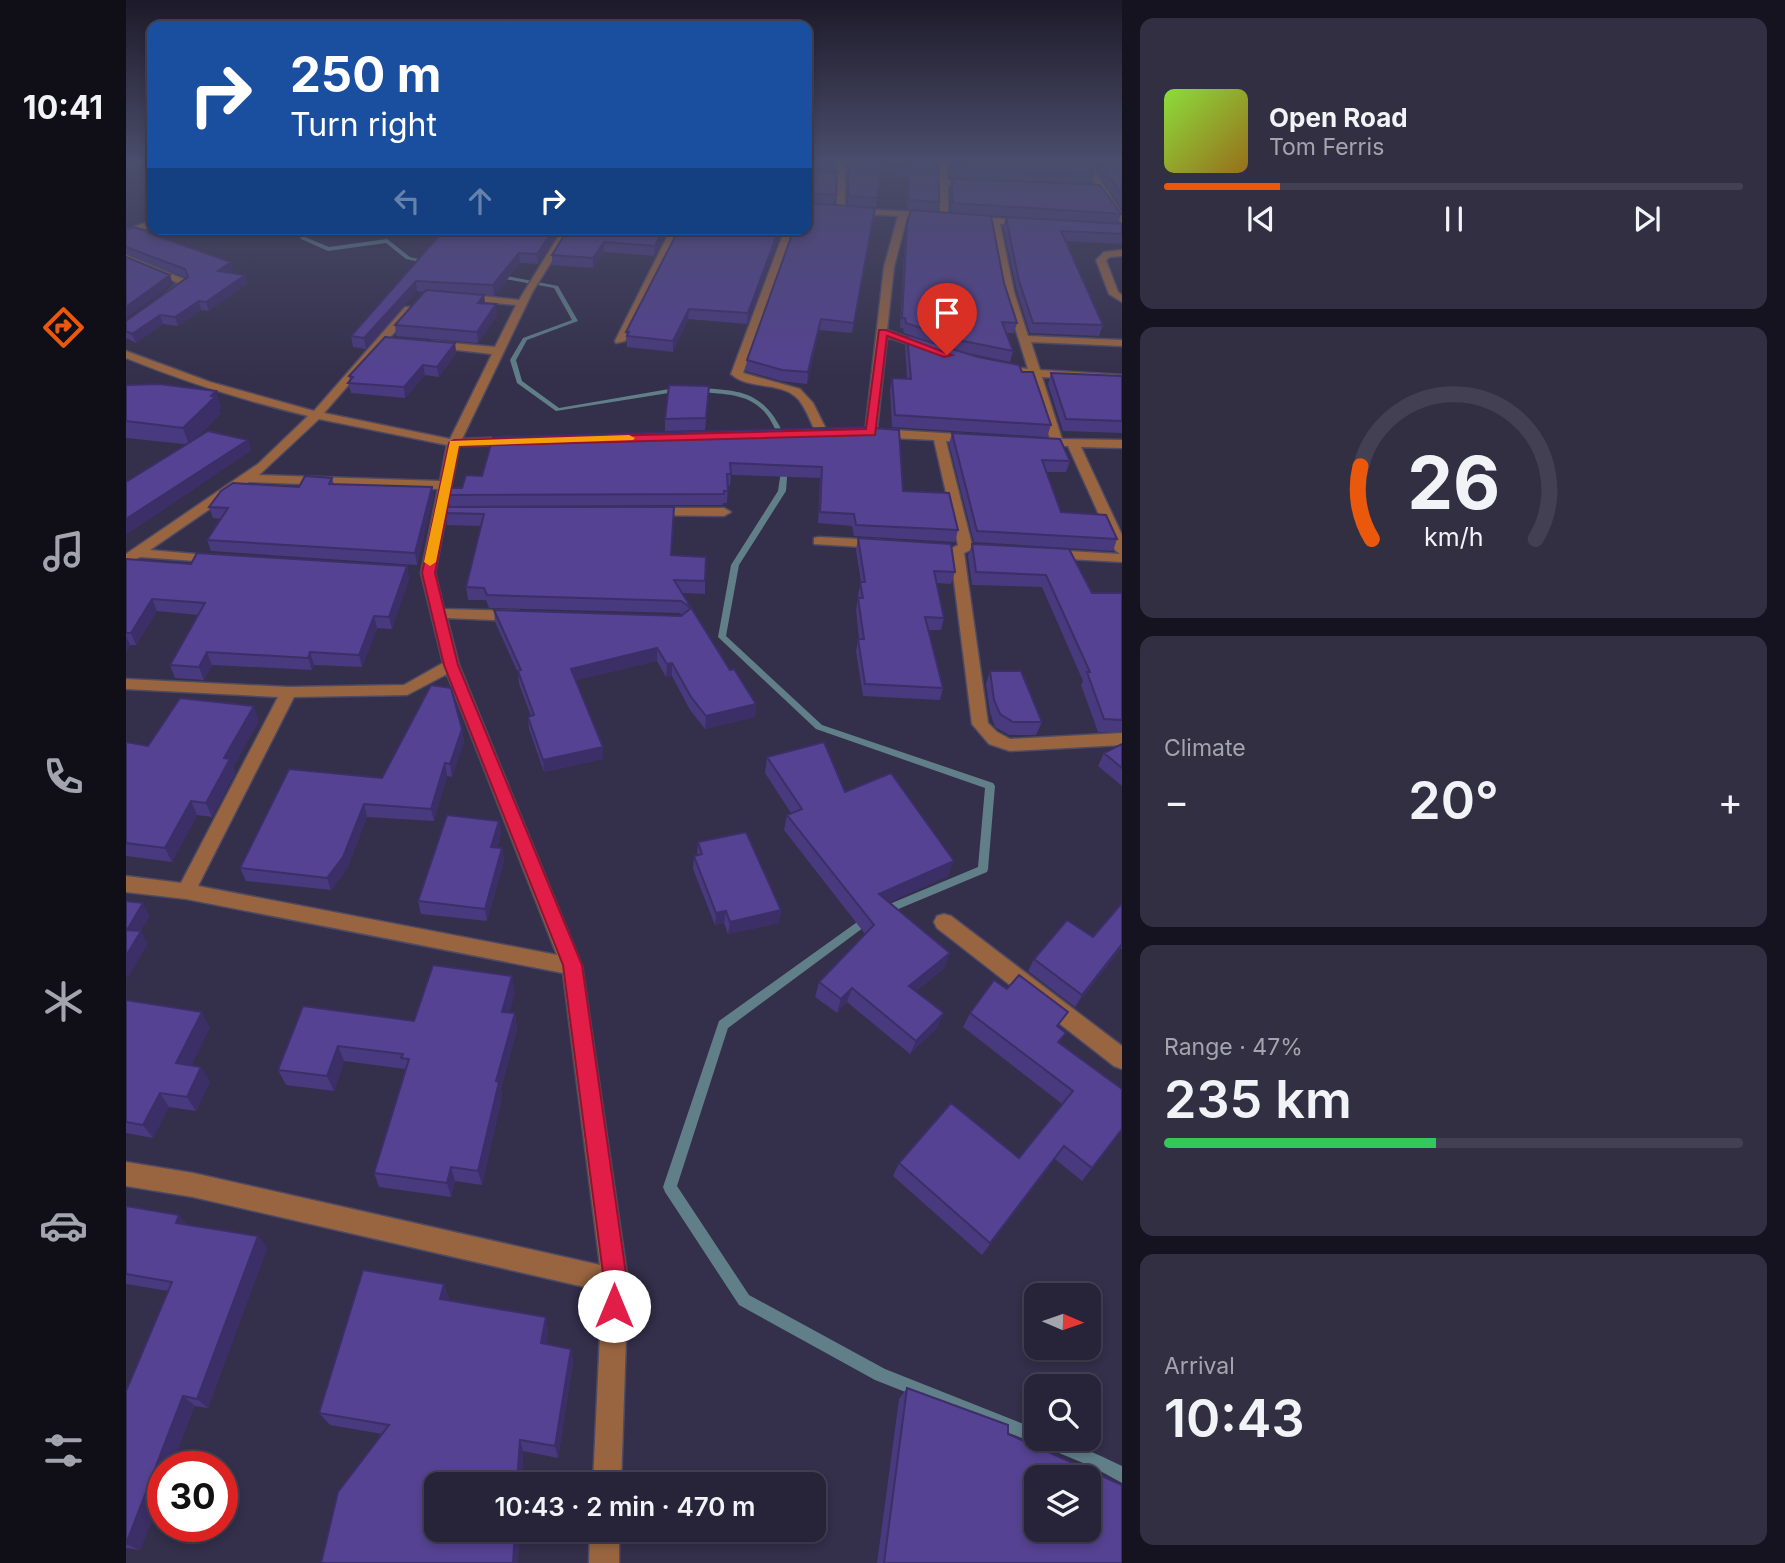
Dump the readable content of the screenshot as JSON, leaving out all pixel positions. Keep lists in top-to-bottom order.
{
  "north": "right",
  "page": {
    "tabs": "10:41",
    "turn": ["250 m", "Turn right"],
    "song": ["Open Road", "Tom Ferris"],
    "tile": [
      "Climate",
      ["Range · 47%", "235 km"],
      ["Arrival", "10:43"]
    ],
    "heat": ["−", "20°", "+"],
    "limit": "30",
    "trip": "10:43 · 2 min · 470 m",
    "gauge": ["26", "km/h"]
  }
}
